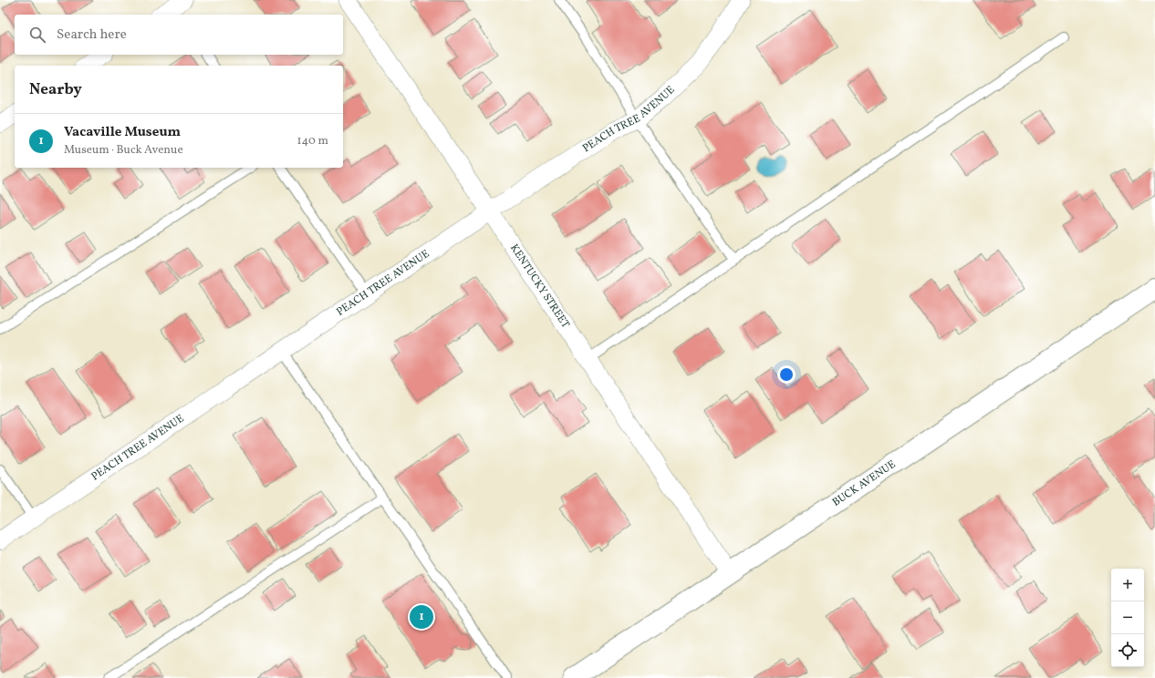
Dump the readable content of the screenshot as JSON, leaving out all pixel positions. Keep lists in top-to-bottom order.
{
  "streets": {
    "street": ["PEACH TREE AVENUE", "KENTUCKY STREET", "BUCK AVENUE"]
  },
  "crossings": [
    ["PEACH TREE AVENUE", "KENTUCKY STREET"],
    ["KENTUCKY STREET", "BUCK AVENUE"]
  ],
  "page": {
    "search": "Search here",
    "heading": "Nearby",
    "list": [
      {
        "mark": "1",
        "name": "Vacaville Museum",
        "note": "Museum · Buck Avenue",
        "value": "140 m"
      }
    ],
    "map_buttons": ["+", "−"],
    "pins": "1"
  }
}
